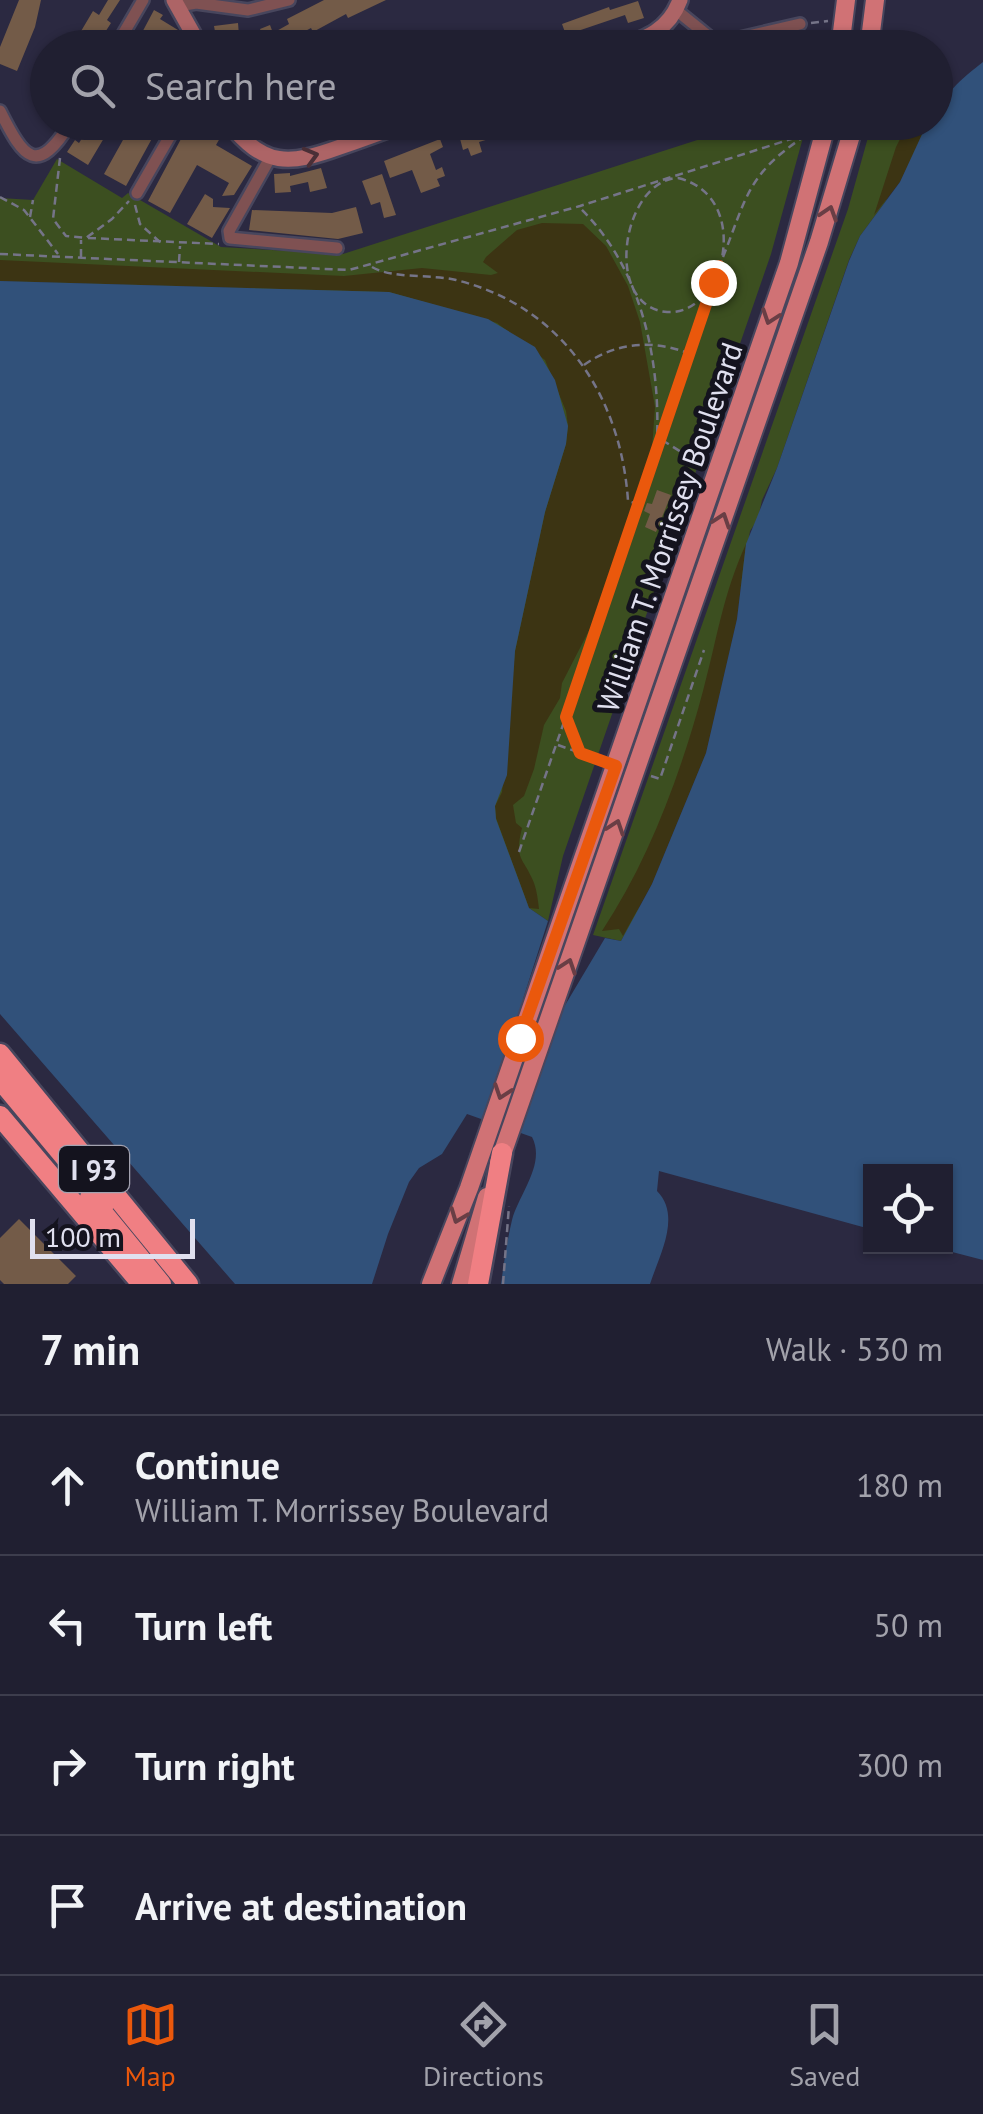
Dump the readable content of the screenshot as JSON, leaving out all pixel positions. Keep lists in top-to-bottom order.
{
  "streets": {
    "highway": ["I 93"],
    "main road": ["William T. Morrissey Boulevard"]
  },
  "scale_bar": "100 m",
  "page": {
    "search": "Search here",
    "scale": "100 m",
    "heading": ["7 min", "Walk · 530 m"],
    "list": [
      ["Continue", "William T. Morrissey Boulevard", "180 m"],
      ["Turn left", "50 m"],
      ["Turn right", "300 m"],
      "Arrive at destination"
    ],
    "nav": ["Map", "Directions", "Saved"]
  }
}
